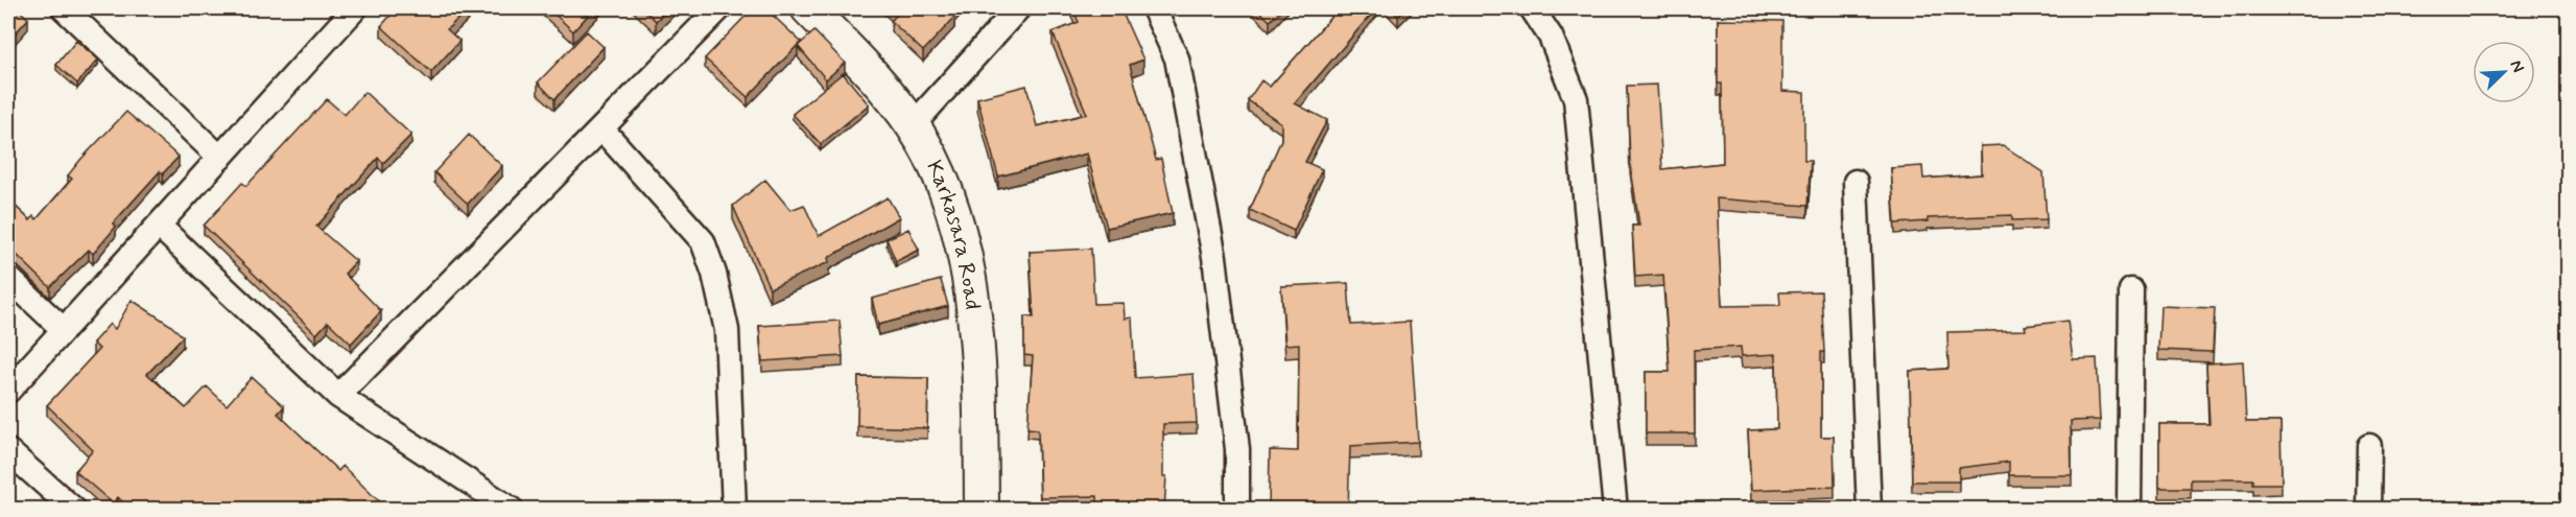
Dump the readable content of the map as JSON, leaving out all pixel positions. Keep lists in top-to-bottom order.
{
  "streets": {
    "main road": ["Karkasara Road"]
  },
  "north": "top right"
}
